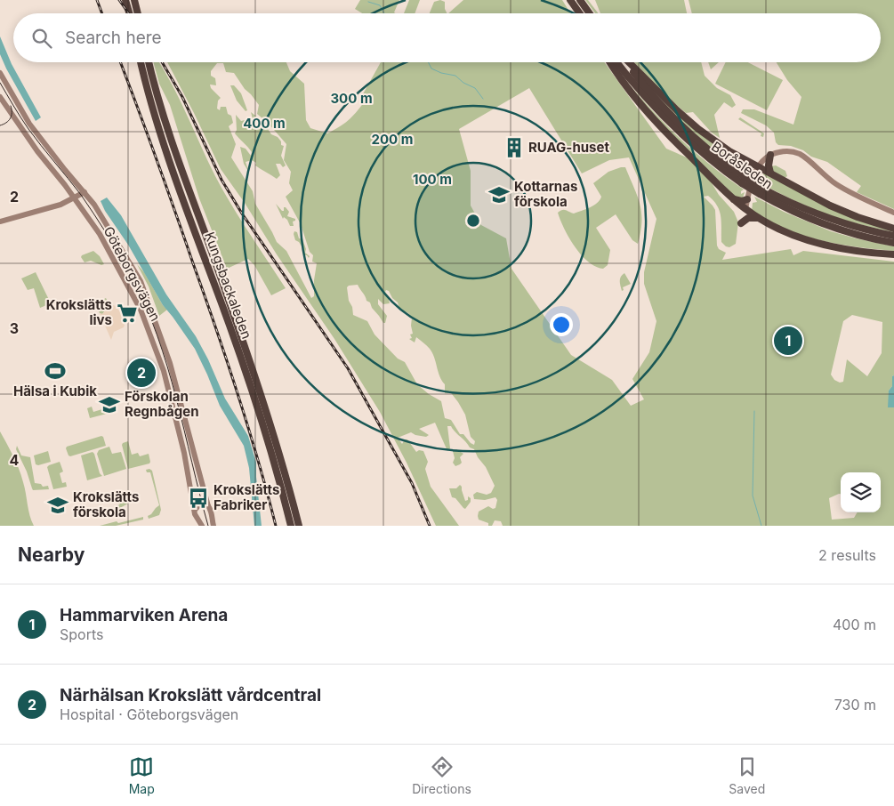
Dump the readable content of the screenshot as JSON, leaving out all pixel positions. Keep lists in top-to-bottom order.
{
  "streets": {
    "highway": ["Boråsleden", "Kungsbackaleden"],
    "main road": ["Göteborgsvägen"]
  },
  "places": {
    "building": ["RUAG-huset"],
    "school or university": ["Kottarnas förskola", "Förskolan Regnbågen", "Krokslätts förskola"],
    "supermarket": ["Krokslätts livs"],
    "sports": ["Hälsa i Kubik"],
    "bus stop": ["Krokslätts Fabriker"]
  },
  "page": {
    "search": "Search here",
    "pins": ["1", "2"],
    "heading": ["Nearby", "2 results"],
    "list": [
      {
        "mark": "1",
        "name": "Hammarviken Arena",
        "note": "Sports",
        "value": "400 m"
      },
      {
        "mark": "2",
        "name": "Närhälsan Krokslätt vårdcentral",
        "note": "Hospital · Göteborgsvägen",
        "value": "730 m"
      }
    ],
    "nav": ["Map", "Directions", "Saved"]
  },
  "grid": {
    "rows": ["2", "3", "4"]
  },
  "rings": [
    "300 m",
    "400 m",
    "200 m",
    "100 m"
  ]
}
